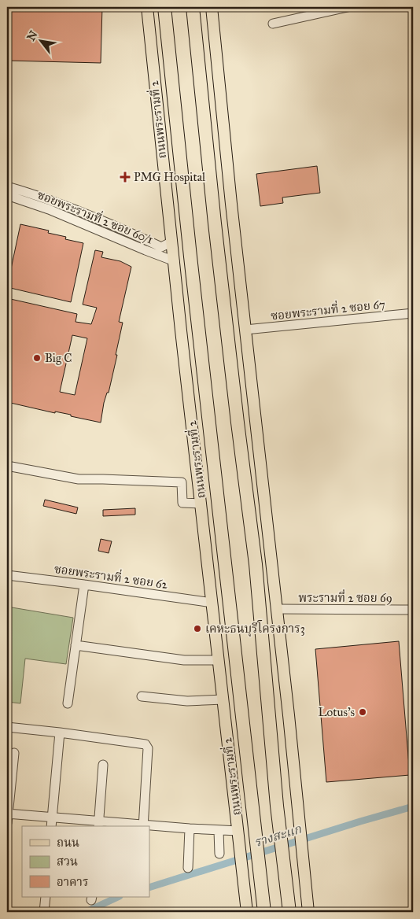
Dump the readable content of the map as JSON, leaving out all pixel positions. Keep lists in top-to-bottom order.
{
  "streets": {
    "highway": ["ถนนพระรามที่ 2"],
    "street": [
      "ซอยพระรามที่ 2 ซอย 60/1",
      "ซอยพระรามที่ 2 ซอย 67",
      "ซอยพระรามที่ 2 ซอย 62",
      "พระรามที่ 2 ซอย 69"
    ]
  },
  "crossings": [
    ["ถนนพระรามที่ 2", "ซอยพระรามที่ 2 ซอย 60/1"],
    ["ถนนพระรามที่ 2", "ซอยพระรามที่ 2 ซอย 62"]
  ],
  "water": ["รางสะแก"],
  "places": {
    "health": ["PMG Hospital"],
    "other": ["Big C", "เคหะธนบุรีโครงการ3", "Lotus's"]
  },
  "legend": ["ถนน", "สวน", "อาคาร"],
  "north": "top left"
}
